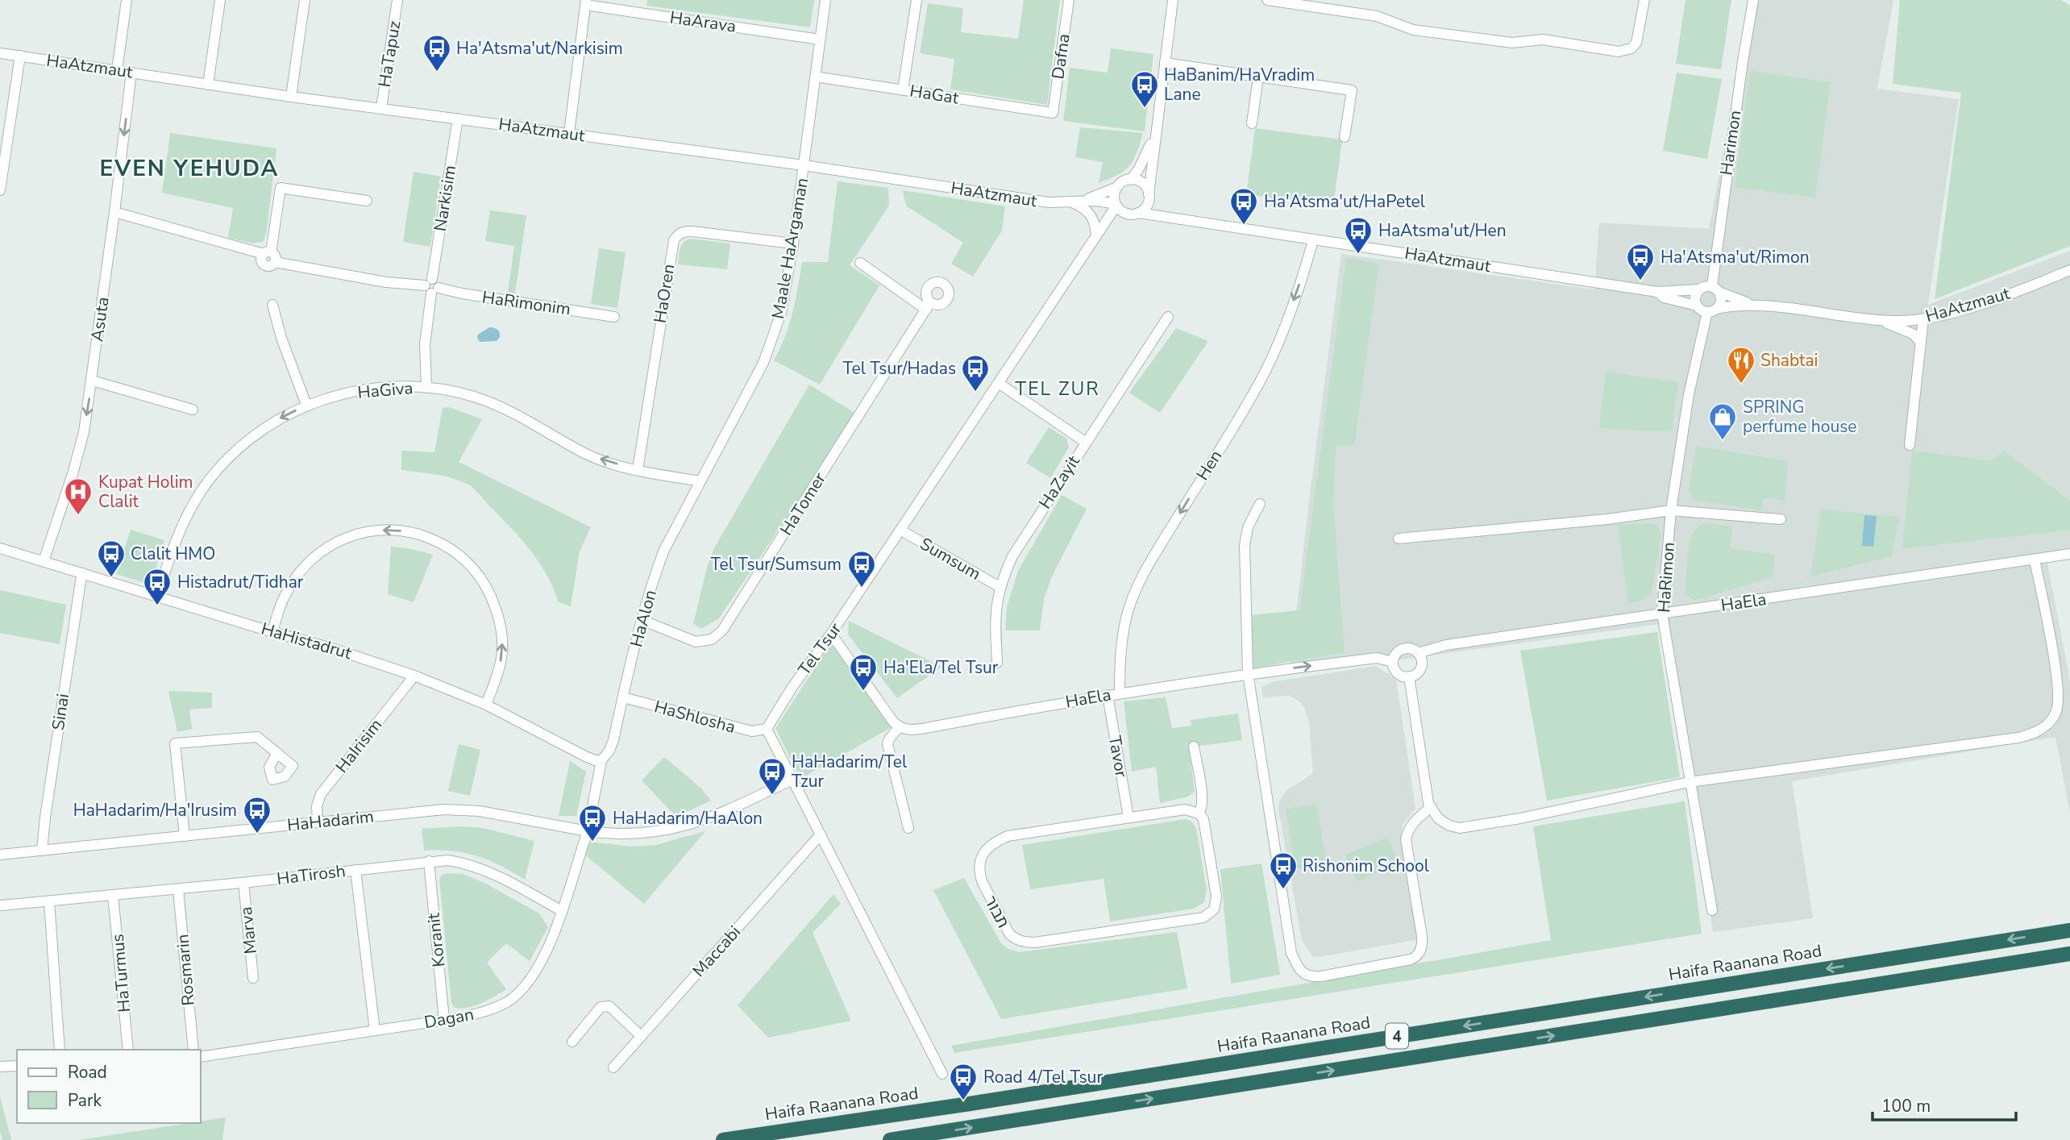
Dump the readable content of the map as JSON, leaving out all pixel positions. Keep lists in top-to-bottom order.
{
  "streets": {
    "highway": ["Haifa Raanana Road", "4"],
    "street": [
      "HaArava",
      "HaTapuz",
      "Dafna",
      "HaAtzmaut",
      "HaGat",
      "Harimon",
      "Narkisim",
      "Maale HaArgaman",
      "HaOren",
      "HaRimonim",
      "Asuta",
      "HaGiva",
      "Hen",
      "HaZayit",
      "HaTomer",
      "Sumsum",
      "HaRimon",
      "HaEla",
      "HaAlon",
      "HaHistadrut",
      "Tel Tsur",
      "Sinai",
      "HaShlosha",
      "HaIrisim",
      "Tavor",
      "HaHadarim",
      "HaTirosh",
      "תבור",
      "Marva",
      "Koranit",
      "Maccabi",
      "Rosmarin",
      "HaTurmus",
      "Dagan"
    ]
  },
  "crossings": [
    ["HaArava", "Maale HaArgaman"],
    ["HaTapuz", "HaAtzmaut"],
    ["Dafna", "HaGat"],
    ["HaAtzmaut", "Harimon"],
    ["HaAtzmaut", "Narkisim"],
    ["HaAtzmaut", "Maale HaArgaman"],
    ["HaAtzmaut", "Asuta"],
    ["HaAtzmaut", "Hen"],
    ["HaAtzmaut", "HaRimon"],
    ["HaAtzmaut", "Tel Tsur"],
    ["HaGat", "Maale HaArgaman"],
    ["Harimon", "HaRimon"],
    ["Narkisim", "HaRimonim"],
    ["Narkisim", "HaGiva"],
    ["Maale HaArgaman", "HaOren"],
    ["Maale HaArgaman", "HaGiva"],
    ["Maale HaArgaman", "HaAlon"],
    ["HaOren", "HaGiva"],
    ["HaRimonim", "Asuta"],
    ["Asuta", "HaHistadrut"],
    ["HaGiva", "HaAlon"],
    ["HaGiva", "HaHistadrut"],
    ["Hen", "HaEla"],
    ["HaZayit", "Sumsum"],
    ["HaTomer", "HaAlon"],
    ["Sumsum", "Tel Tsur"],
    ["HaRimon", "HaEla"],
    ["HaEla", "Tavor"],
    ["HaAlon", "HaHistadrut"],
    ["HaAlon", "HaShlosha"],
    ["HaHistadrut", "Sinai"],
    ["HaHistadrut", "HaIrisim"],
    ["Tel Tsur", "HaShlosha"],
    ["Sinai", "HaHadarim"],
    ["HaIrisim", "HaHadarim"],
    ["Tavor", "תבור"],
    ["HaHadarim", "Dagan"],
    ["HaTirosh", "Marva"],
    ["HaTirosh", "Koranit"],
    ["HaTirosh", "Rosmarin"],
    ["HaTirosh", "HaTurmus"],
    ["HaTirosh", "Dagan"],
    ["Koranit", "Dagan"]
  ],
  "one_way": ["Asuta", "Hen"],
  "districts": ["EVEN YEHUDA", "TEL ZUR"],
  "places": {
    "bus stop": [
      "Ha'Atsma'ut/Narkisim",
      "HaBanim/HaVradim Lane",
      "Ha'Atsma'ut/HaPetel",
      "HaAtsma'ut/Hen",
      "Ha'Atsma'ut/Rimon",
      "Tel Tsur/Hadas",
      "Clalit HMO",
      "Tel Tsur/Sumsum",
      "Histadrut/Tidhar",
      "Ha'Ela/Tel Tsur",
      "HaHadarim/Tel Tzur",
      "HaHadarim/Ha'Irusim",
      "HaHadarim/HaAlon",
      "Rishonim School",
      "Road 4/Tel Tsur"
    ],
    "restaurant": ["Shabtai"],
    "shop": ["SPRING perfume house"],
    "hospital": ["Kupat Holim Clalit"]
  },
  "legend": ["Road", "Park"],
  "scale_bar": "100 m"
}
